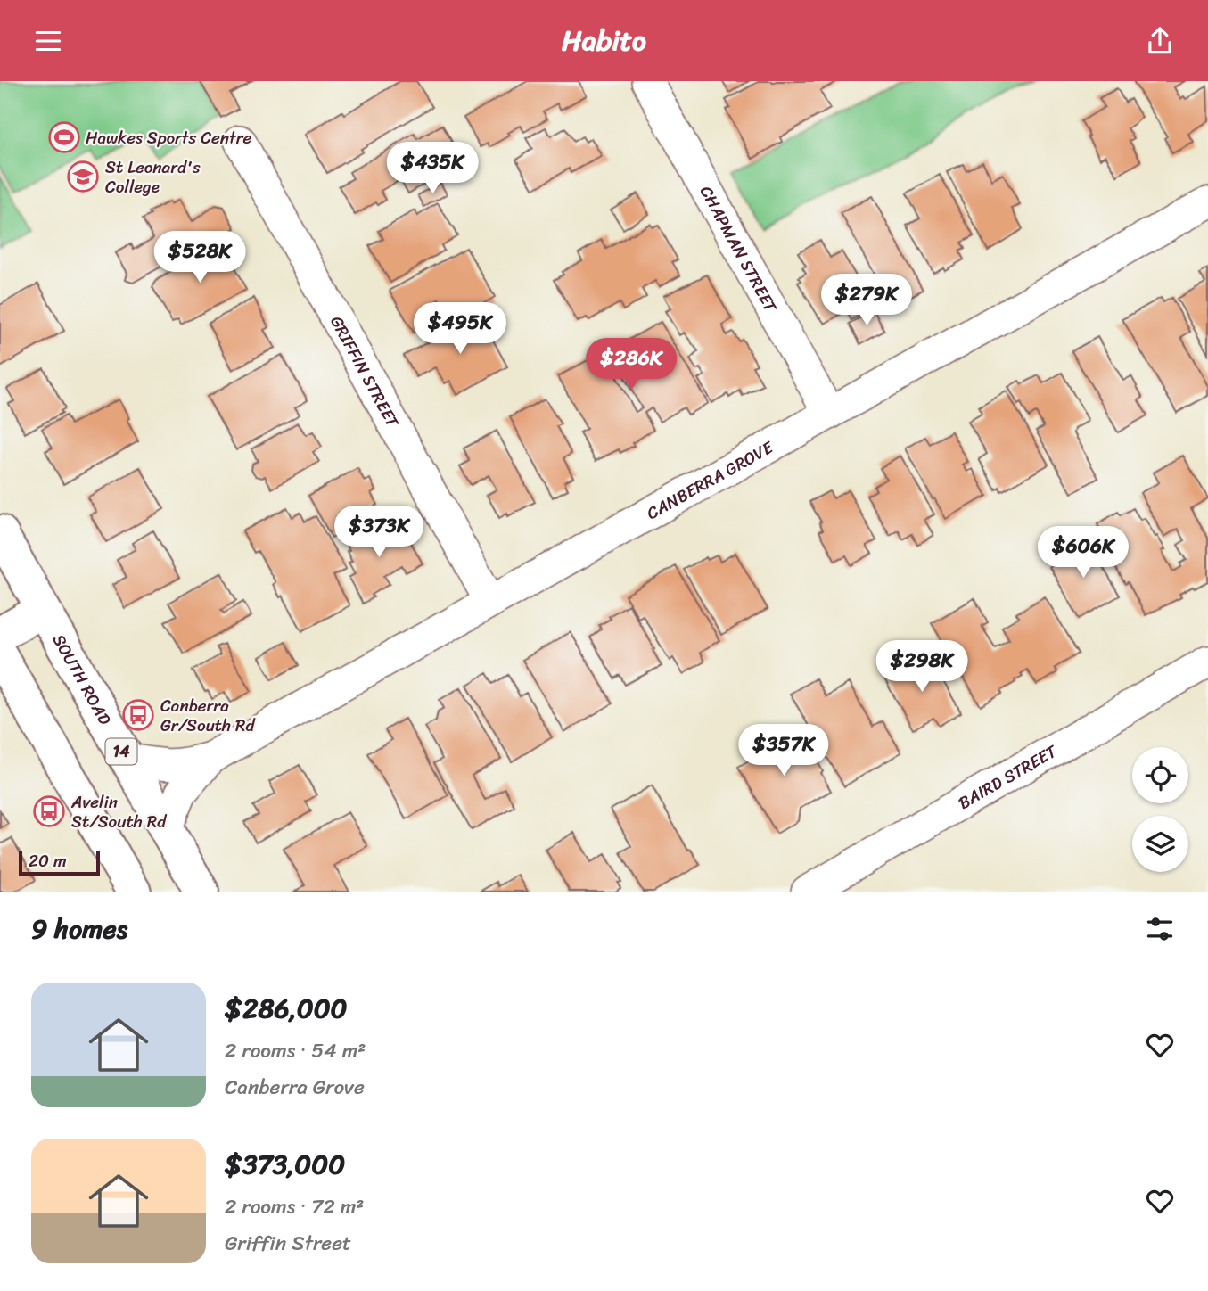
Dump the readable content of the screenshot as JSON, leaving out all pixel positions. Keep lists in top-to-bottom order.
{
  "streets": {
    "main road": ["SOUTH ROAD", "14"],
    "street": [
      "CHAPMAN STREET",
      "GRIFFIN STREET",
      "CANBERRA GROVE",
      "BAIRD STREET"
    ]
  },
  "crossings": [
    ["CHAPMAN STREET", "CANBERRA GROVE"],
    ["GRIFFIN STREET", "CANBERRA GROVE"],
    ["CANBERRA GROVE", "SOUTH ROAD"]
  ],
  "places": {
    "sports": ["Hawkes Sports Centre"],
    "school or university": ["St Leonard's College"],
    "bus stop": ["Canberra Gr/South Rd", "Avelin St/South Rd"]
  },
  "scale_bar": "20 m",
  "page": {
    "header": "Habito",
    "price": [
      "$435K",
      "$528K",
      "$279K",
      "$495K",
      "$286K",
      "$373K",
      "$606K",
      "$298K",
      "$357K"
    ],
    "scale": "20 m",
    "heading": "9 homes",
    "list": [
      {
        "name": "$286,000",
        "note": "2 rooms · 54 m² · Canberra Grove"
      },
      {
        "name": "$373,000",
        "note": "2 rooms · 72 m² · Griffin Street"
      }
    ]
  }
}
